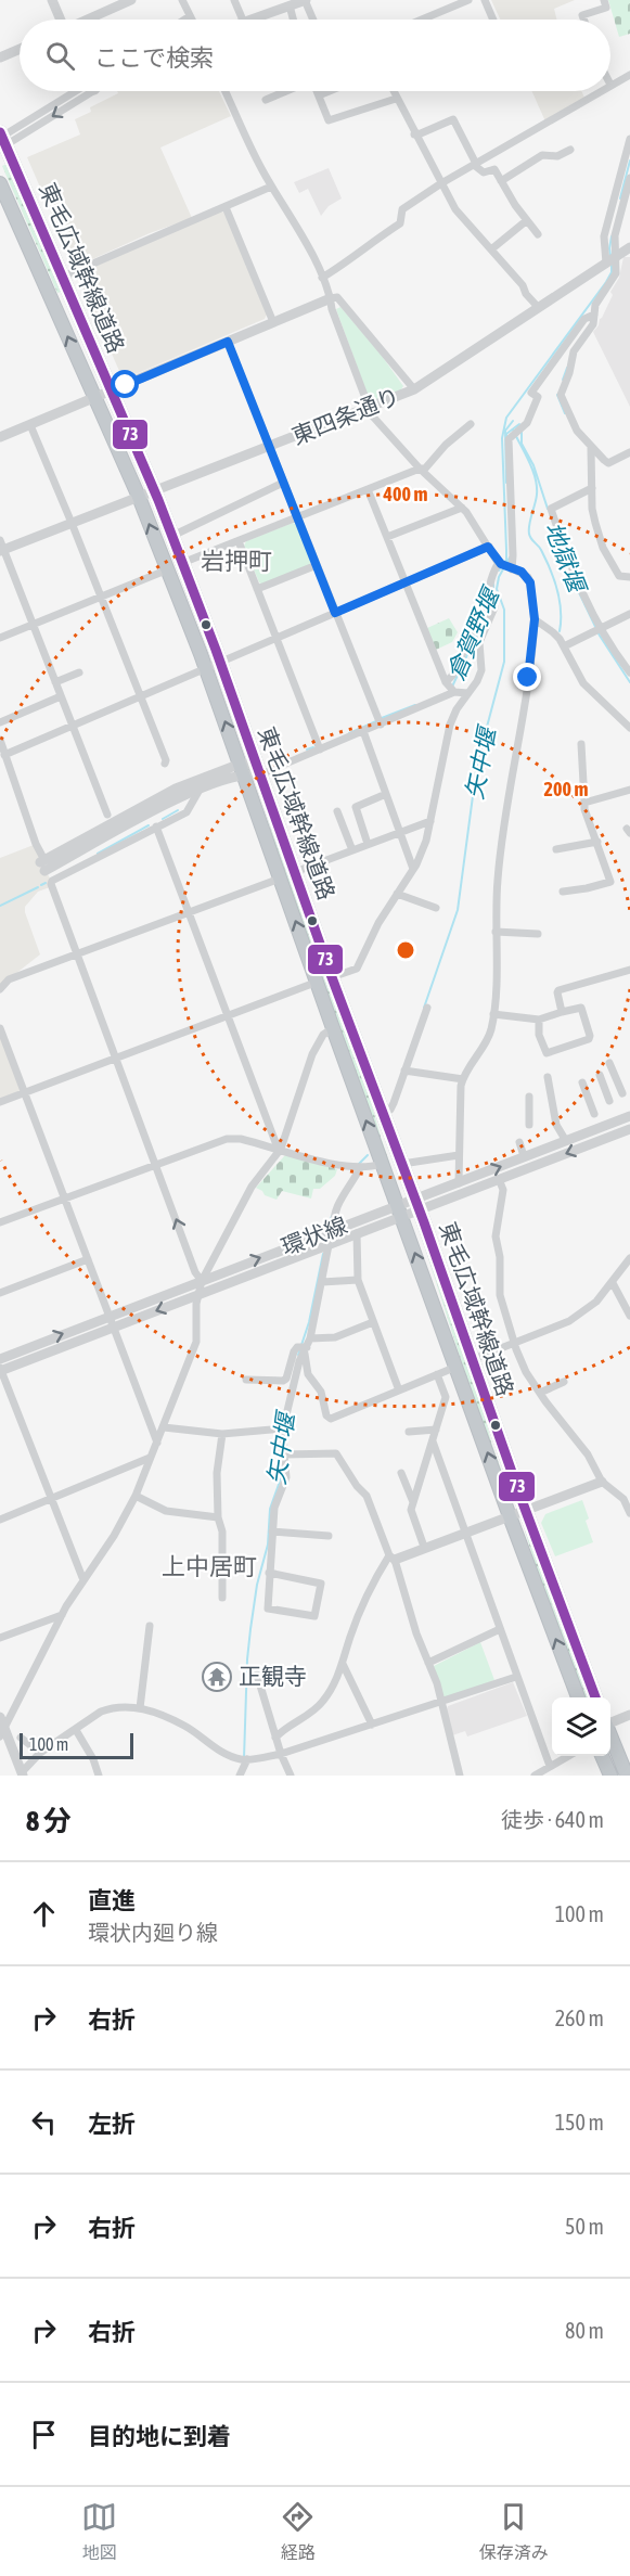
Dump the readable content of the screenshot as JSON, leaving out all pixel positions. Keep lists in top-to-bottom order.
{
  "streets": {
    "highway": ["東毛広域幹線道路"],
    "street": ["東四条通り", "環状線"]
  },
  "crossings": [
    ["東毛広域幹線道路", "東四条通り"],
    ["東毛広域幹線道路", "環状線"]
  ],
  "districts": ["岩押町", "上中居町"],
  "water": ["地獄堰", "倉賀野堰", "矢中堰"],
  "places": {
    "temple": ["正観寺"]
  },
  "lines": ["transit line 73"],
  "scale_bar": "100 m",
  "page": {
    "search": "ここで検索",
    "scale": "100 m",
    "heading": ["8 分", "徒歩 · 640 m"],
    "list": [
      ["直進", "環状内廻り線", "100 m"],
      ["右折", "260 m"],
      ["左折", "150 m"],
      ["右折", "50 m"],
      ["右折", "80 m"],
      "目的地に到着"
    ],
    "nav": ["地図", "経路", "保存済み"]
  },
  "rings": ["400 m", "200 m"]
}
